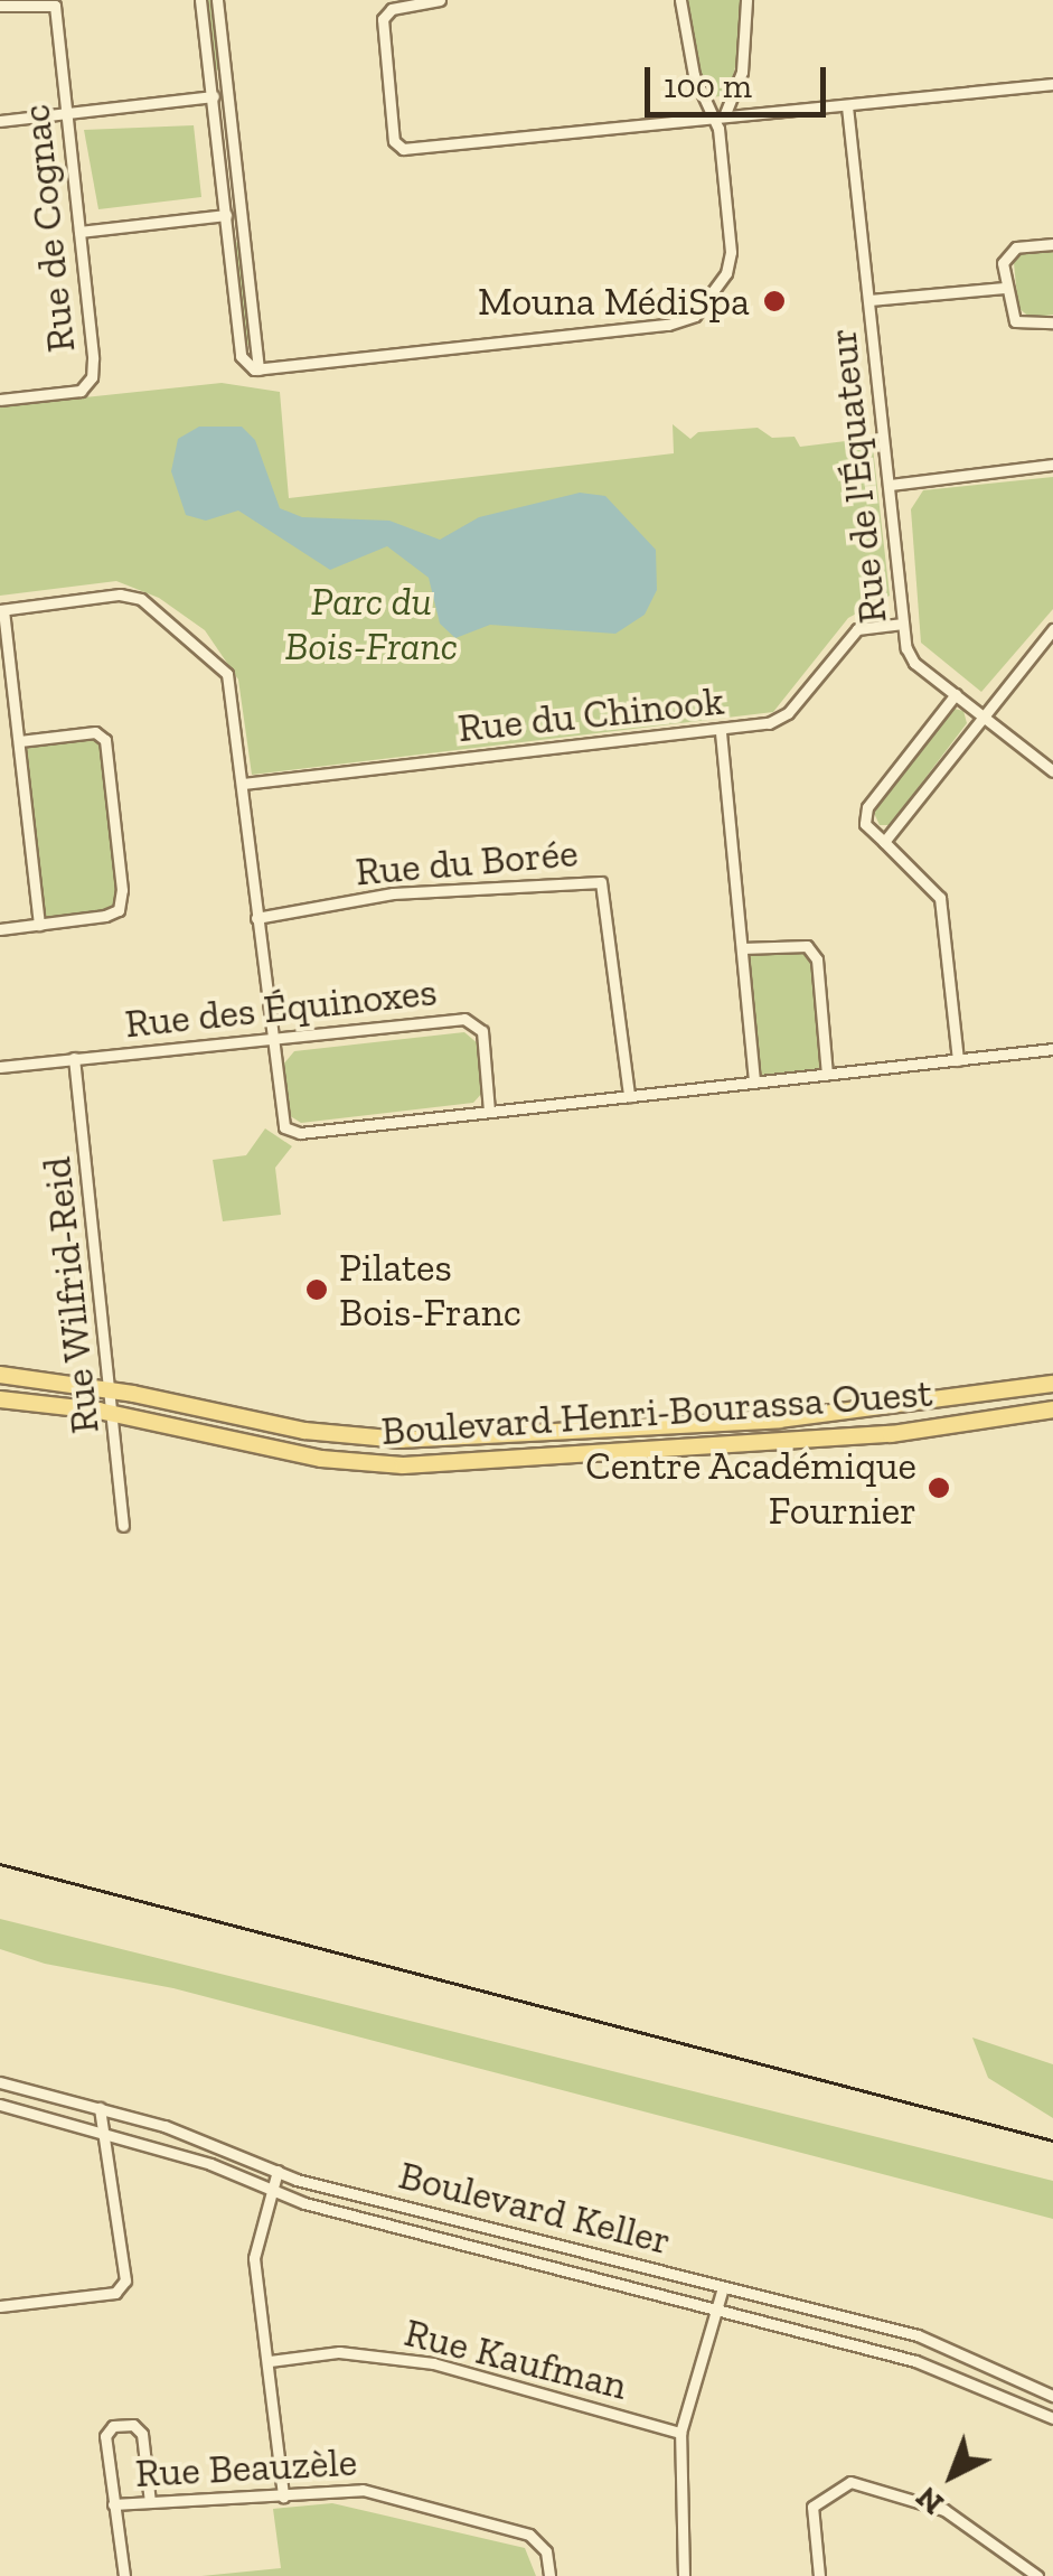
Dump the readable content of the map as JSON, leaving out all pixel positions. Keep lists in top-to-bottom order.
{
  "streets": {
    "main road": ["Boulevard Henri-Bourassa Ouest"],
    "street": [
      "Rue de Cognac",
      "Rue de l'Équateur",
      "Rue du Chinook",
      "Rue du Borée",
      "Rue des Équinoxes",
      "Rue Wilfrid-Reid",
      "Boulevard Keller",
      "Rue Kaufman",
      "Rue Beauzèle"
    ]
  },
  "crossings": [
    ["Rue de l'Équateur", "Rue du Chinook"],
    ["Rue des Équinoxes", "Rue Wilfrid-Reid"],
    ["Rue Wilfrid-Reid", "Boulevard Henri-Bourassa Ouest"]
  ],
  "parks": ["Parc du Bois-Franc"],
  "places": ["Mouna MédiSpa", "Pilates Bois-Franc", "Centre Académique Fournier"],
  "scale_bar": "100 m",
  "north": "bottom left"
}
